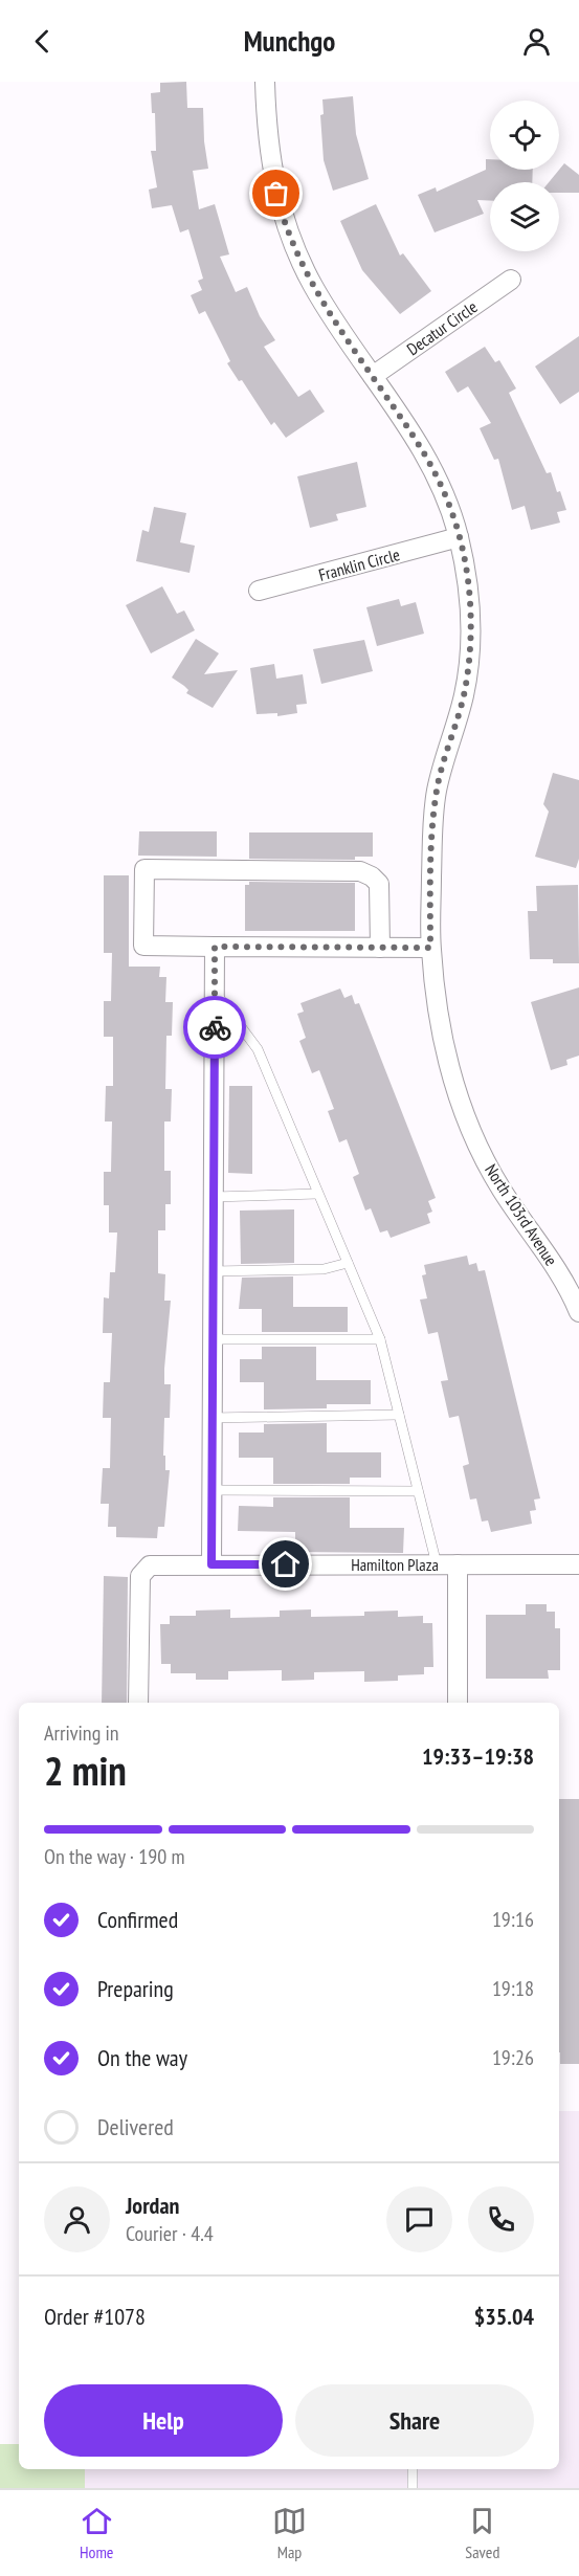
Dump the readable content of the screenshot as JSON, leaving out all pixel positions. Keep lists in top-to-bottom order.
{
  "streets": {
    "street": [
      "Decatur Circle",
      "Franklin Circle",
      "North 103rd Avenue",
      "Hamilton Plaza"
    ]
  },
  "crossings": [
    ["Decatur Circle", "North 103rd Avenue"],
    ["Franklin Circle", "North 103rd Avenue"]
  ],
  "page": {
    "header": "Munchgo",
    "heading": ["2 min", "Arriving in", "19:33–19:38"],
    "panel": [
      "Jordan",
      "Courier · 4.4",
      "Order #1078",
      "$35.04"
    ],
    "bar": "On the way · 190 m",
    "list": [
      ["Confirmed", "19:16"],
      ["Preparing", "19:18"],
      ["On the way", "19:26"],
      "Delivered"
    ],
    "buttons": ["Help", "Share"],
    "tabs": ["Home", "Map", "Saved"]
  }
}
